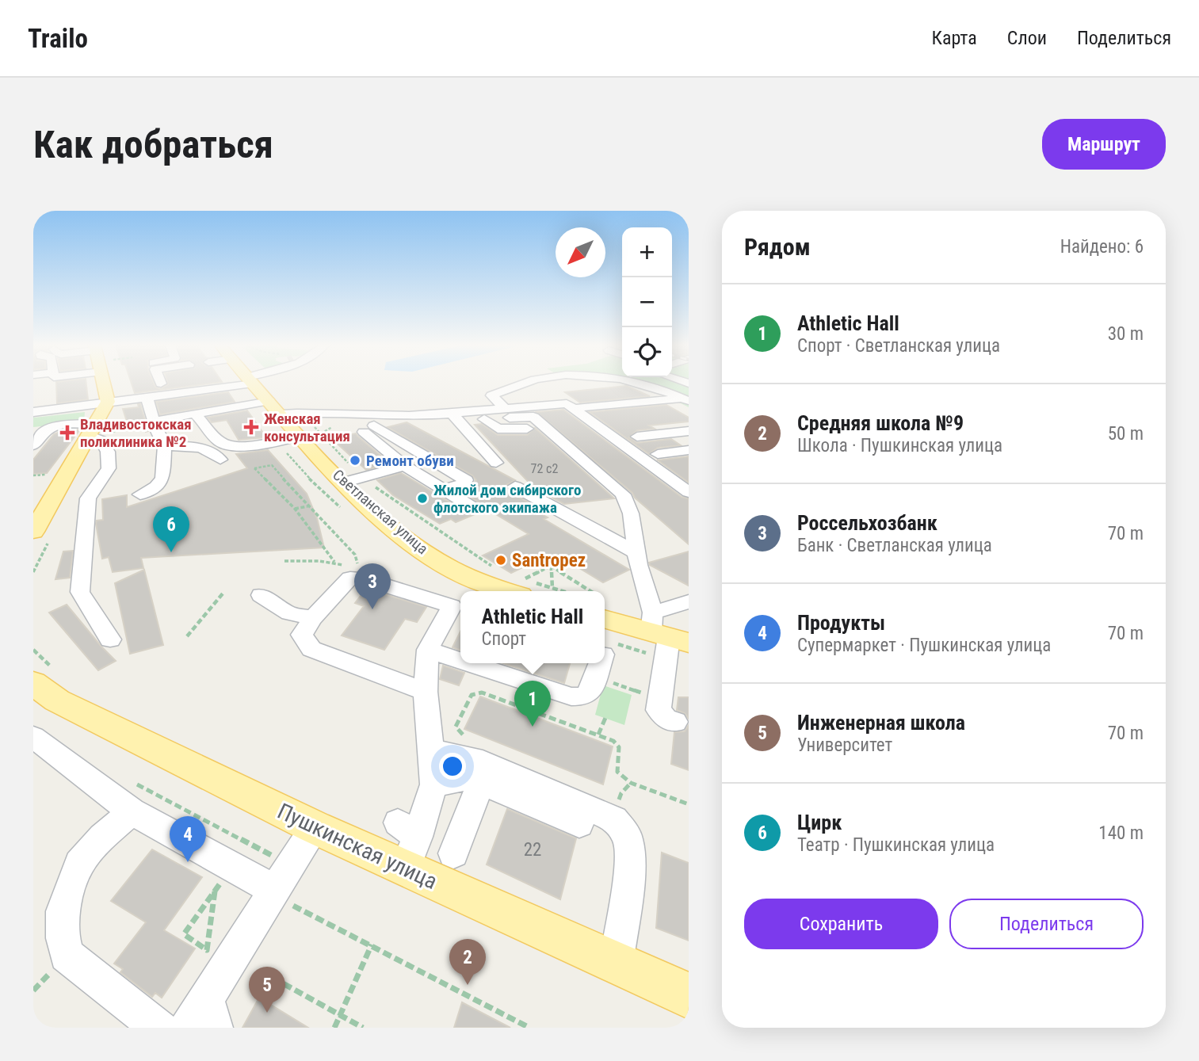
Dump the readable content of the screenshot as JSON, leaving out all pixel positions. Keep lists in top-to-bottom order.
{
  "streets": {
    "main road": ["Светланская улица", "Пушкинская улица"]
  },
  "places": {
    "health": ["Женская консультация", "Владивостокская поликлиника №2"],
    "other": ["Ремонт обуви", "Жилой дом сибирского флотского экипажа", "Santropez"]
  },
  "house_numbers": ["72 с2", "22"],
  "north": "bottom left",
  "page": {
    "header": "Trailo",
    "nav": ["Карта", "Слои", "Поделиться"],
    "buttons": [
      "Маршрут",
      ["Сохранить", "Поделиться"]
    ],
    "title": "Как добраться",
    "heading": ["Рядом", "Найдено: 6"],
    "map_buttons": ["+", "−"],
    "list": [
      {
        "mark": "1",
        "name": "Athletic Hall",
        "note": "Спорт · Светланская улица",
        "value": "30 m"
      },
      {
        "mark": "2",
        "name": "Средняя школа №9",
        "note": "Школа · Пушкинская улица",
        "value": "50 m"
      },
      {
        "mark": "3",
        "name": "Россельхозбанк",
        "note": "Банк · Светланская улица",
        "value": "70 m"
      },
      {
        "mark": "4",
        "name": "Продукты",
        "note": "Супермаркет · Пушкинская улица",
        "value": "70 m"
      },
      {
        "mark": "5",
        "name": "Инженерная школа",
        "note": "Университет",
        "value": "70 m"
      },
      {
        "mark": "6",
        "name": "Цирк",
        "note": "Театр · Пушкинская улица",
        "value": "140 m"
      }
    ],
    "pins": [
      "6",
      "3",
      "1",
      "4",
      "2",
      "5"
    ],
    "popup": ["Athletic Hall", "Спорт"]
  }
}
